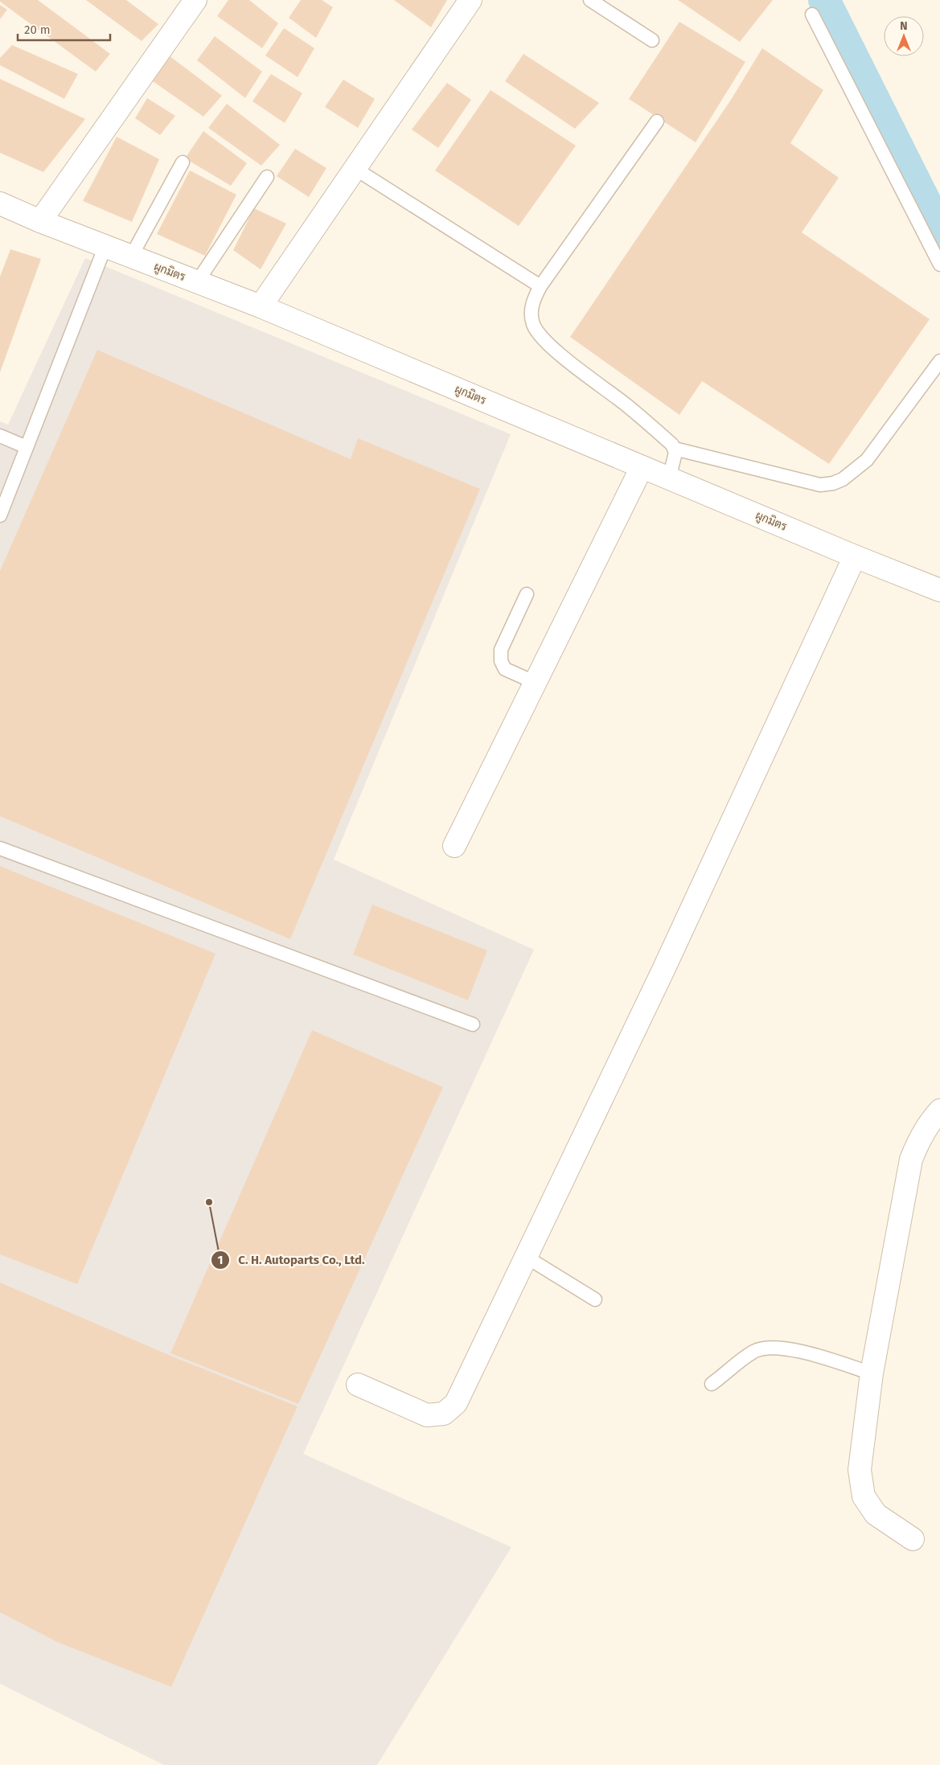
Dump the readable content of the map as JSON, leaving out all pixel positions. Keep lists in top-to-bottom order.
{
  "streets": {
    "street": ["ผูกมิตร"]
  },
  "places": ["C. H. Autoparts Co., Ltd."],
  "scale_bar": "20 m",
  "north": "top"
}
